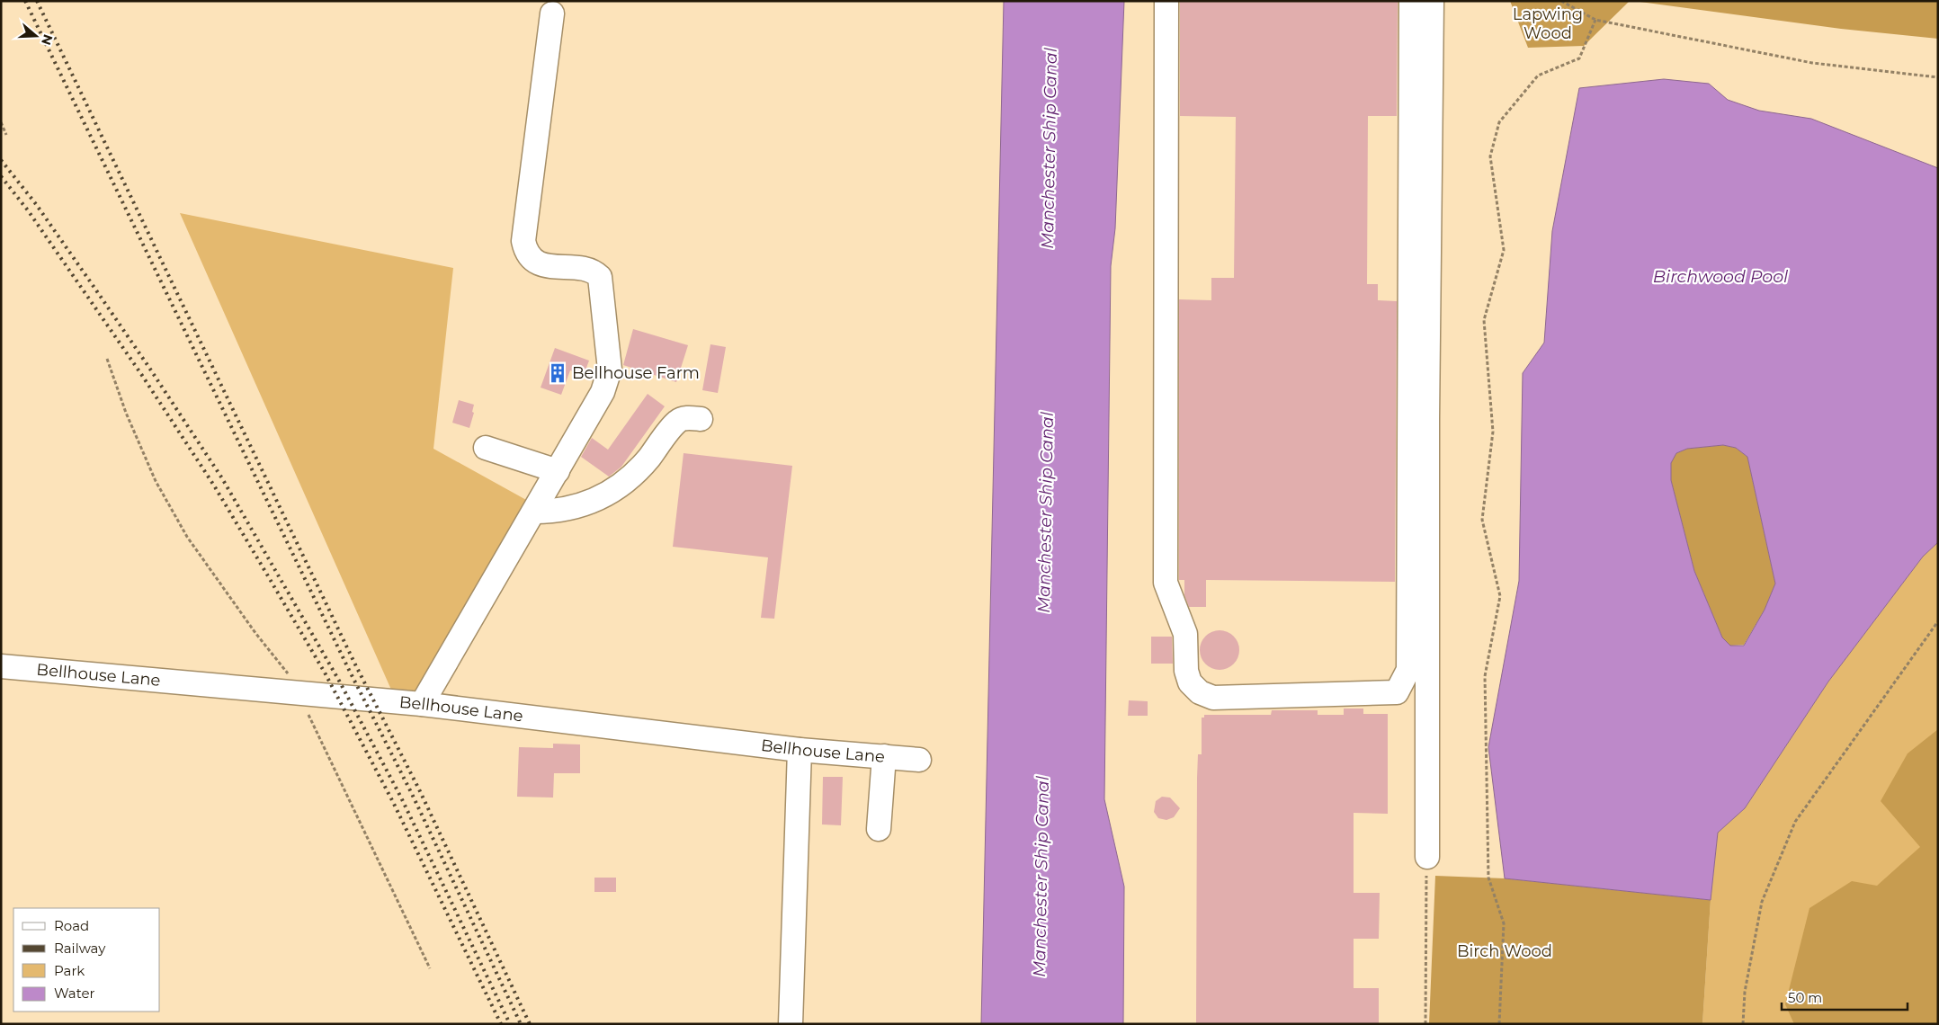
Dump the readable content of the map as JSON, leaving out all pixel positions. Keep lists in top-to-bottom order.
{
  "streets": {
    "street": ["Bellhouse Lane"]
  },
  "water": ["Manchester Ship Canal", "Birchwood Pool"],
  "parks": ["Lapwing Wood", "Birch Wood"],
  "places": {
    "building": ["Bellhouse Farm"]
  },
  "legend": [
    "Road",
    "Railway",
    "Park",
    "Water"
  ],
  "scale_bar": "50 m",
  "north": "right"
}
